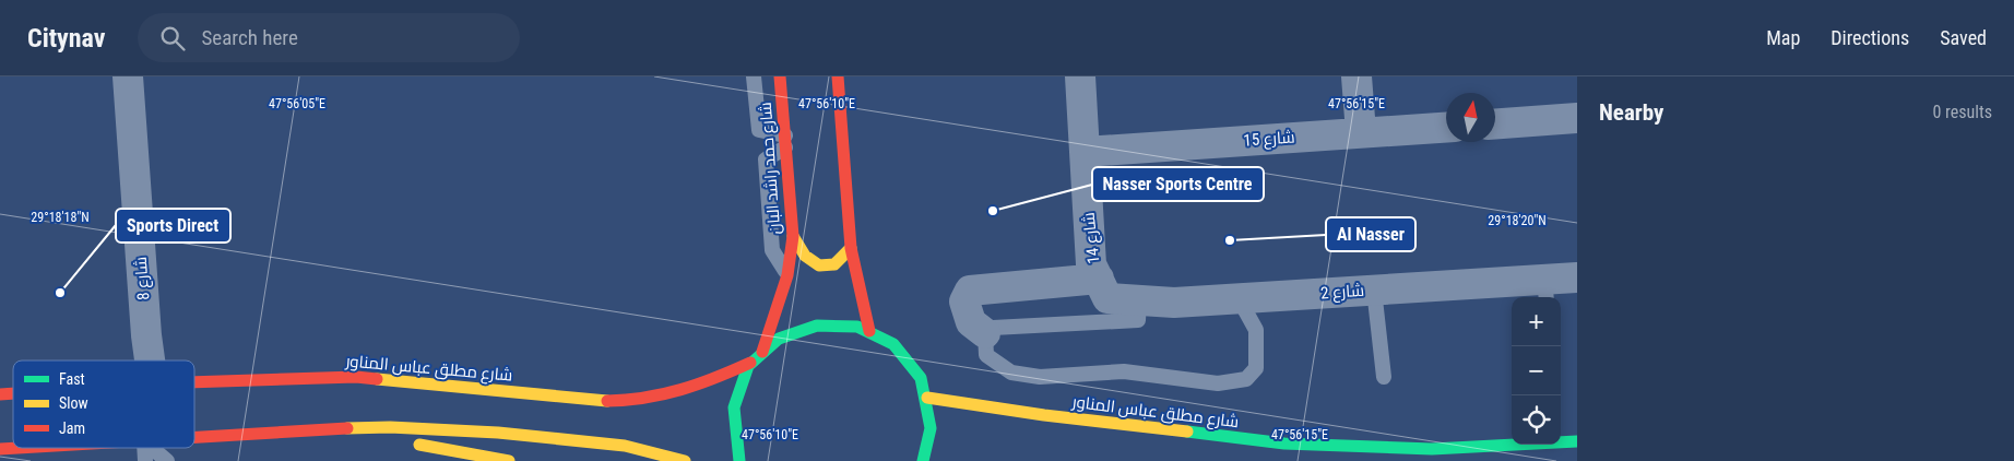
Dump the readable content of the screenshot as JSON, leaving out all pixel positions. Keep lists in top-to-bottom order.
{
  "streets": {
    "street": [
      "شارع 15",
      "شارع حمد راشد البان",
      "شارع 14",
      "شارع 8",
      "شارع 2",
      "شارع مطلق عباس المناور"
    ]
  },
  "crossings": [
    ["شارع 15", "شارع 14"],
    ["شارع 14", "شارع 2"]
  ],
  "places": ["Nasser Sports Centre", "Al Nasser", "Sports Direct"],
  "legend": ["Fast", "Slow", "Jam"],
  "north": "top",
  "page": {
    "header": "Citynav",
    "search": "Search here",
    "nav": ["Map", "Directions", "Saved"],
    "heading": ["Nearby", "0 results"],
    "map_buttons": ["+", "−"]
  },
  "coordinates": [
    "47°56'05\"E",
    "47°56'10\"E",
    "47°56'15\"E",
    "29°18'18\"N",
    "29°18'20\"N"
  ]
}
